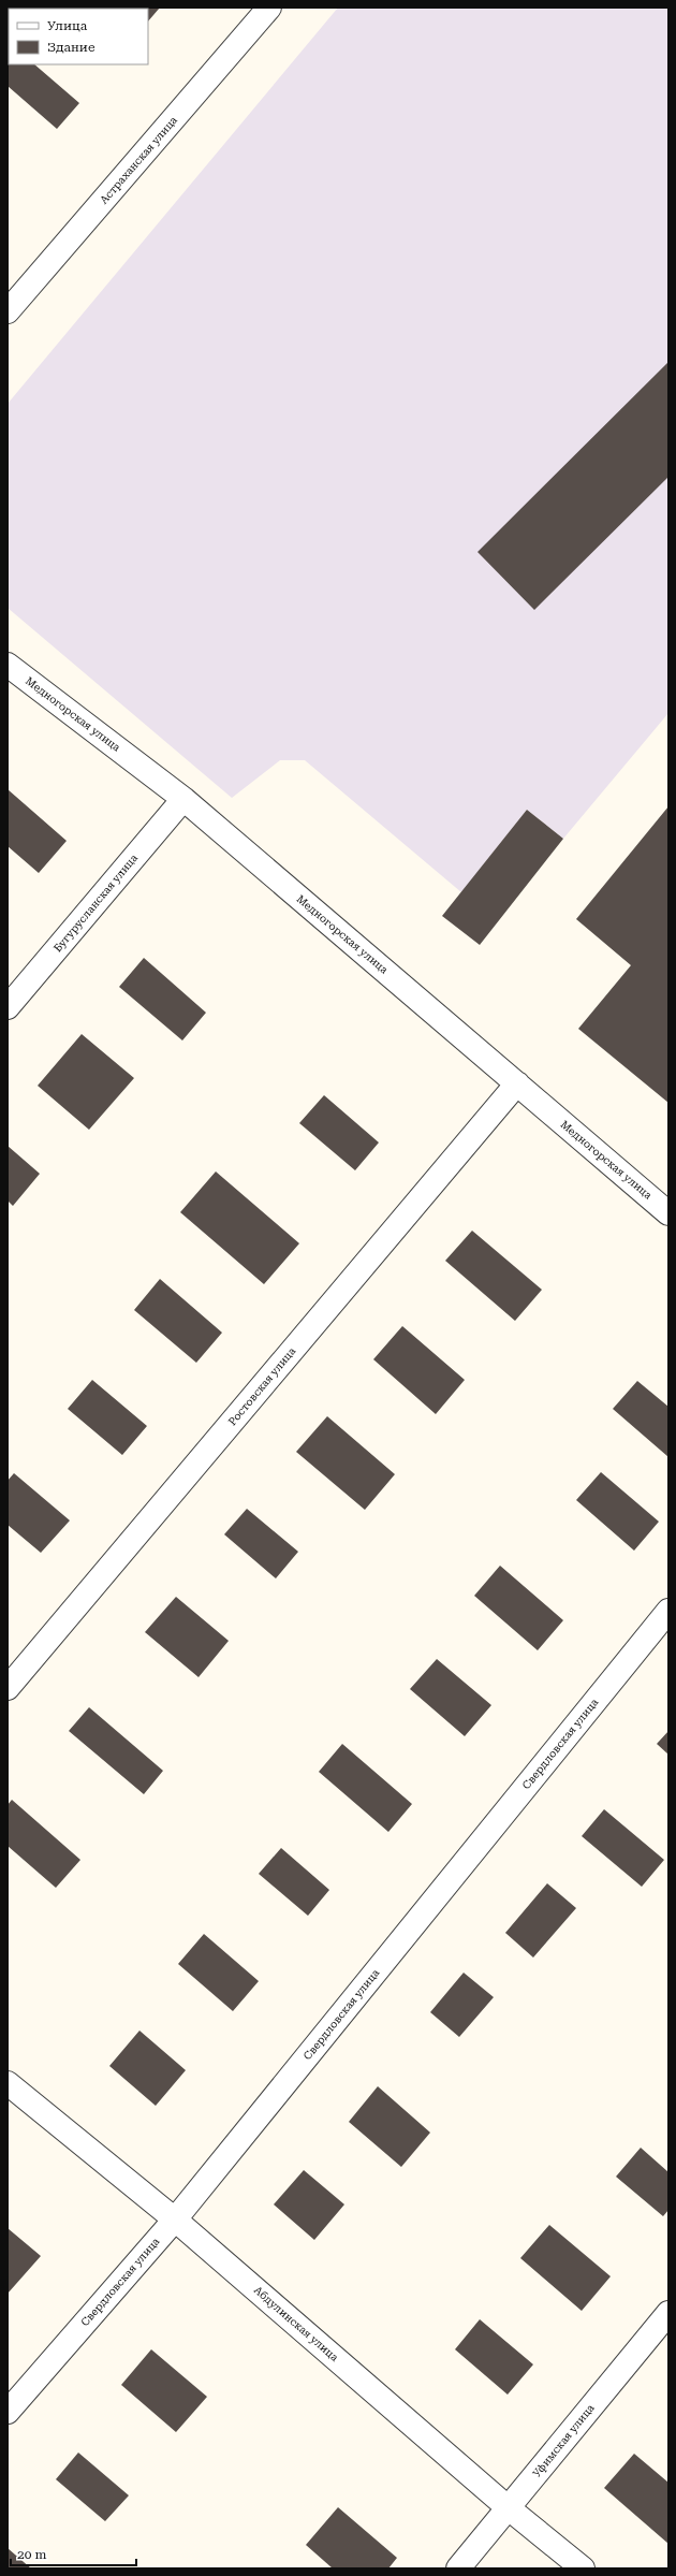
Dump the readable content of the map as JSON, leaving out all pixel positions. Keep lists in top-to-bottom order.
{
  "streets": {
    "street": [
      "Астраханская улица",
      "Медногорская улица",
      "Бугурусланская улица",
      "Ростовская улица",
      "Свердловская улица",
      "Абдулинская улица",
      "Уфимская улица"
    ]
  },
  "crossings": [
    ["Медногорская улица", "Бугурусланская улица"],
    ["Медногорская улица", "Ростовская улица"],
    ["Свердловская улица", "Абдулинская улица"],
    ["Абдулинская улица", "Уфимская улица"]
  ],
  "legend": ["Улица", "Здание"],
  "scale_bar": "20 m"
}
